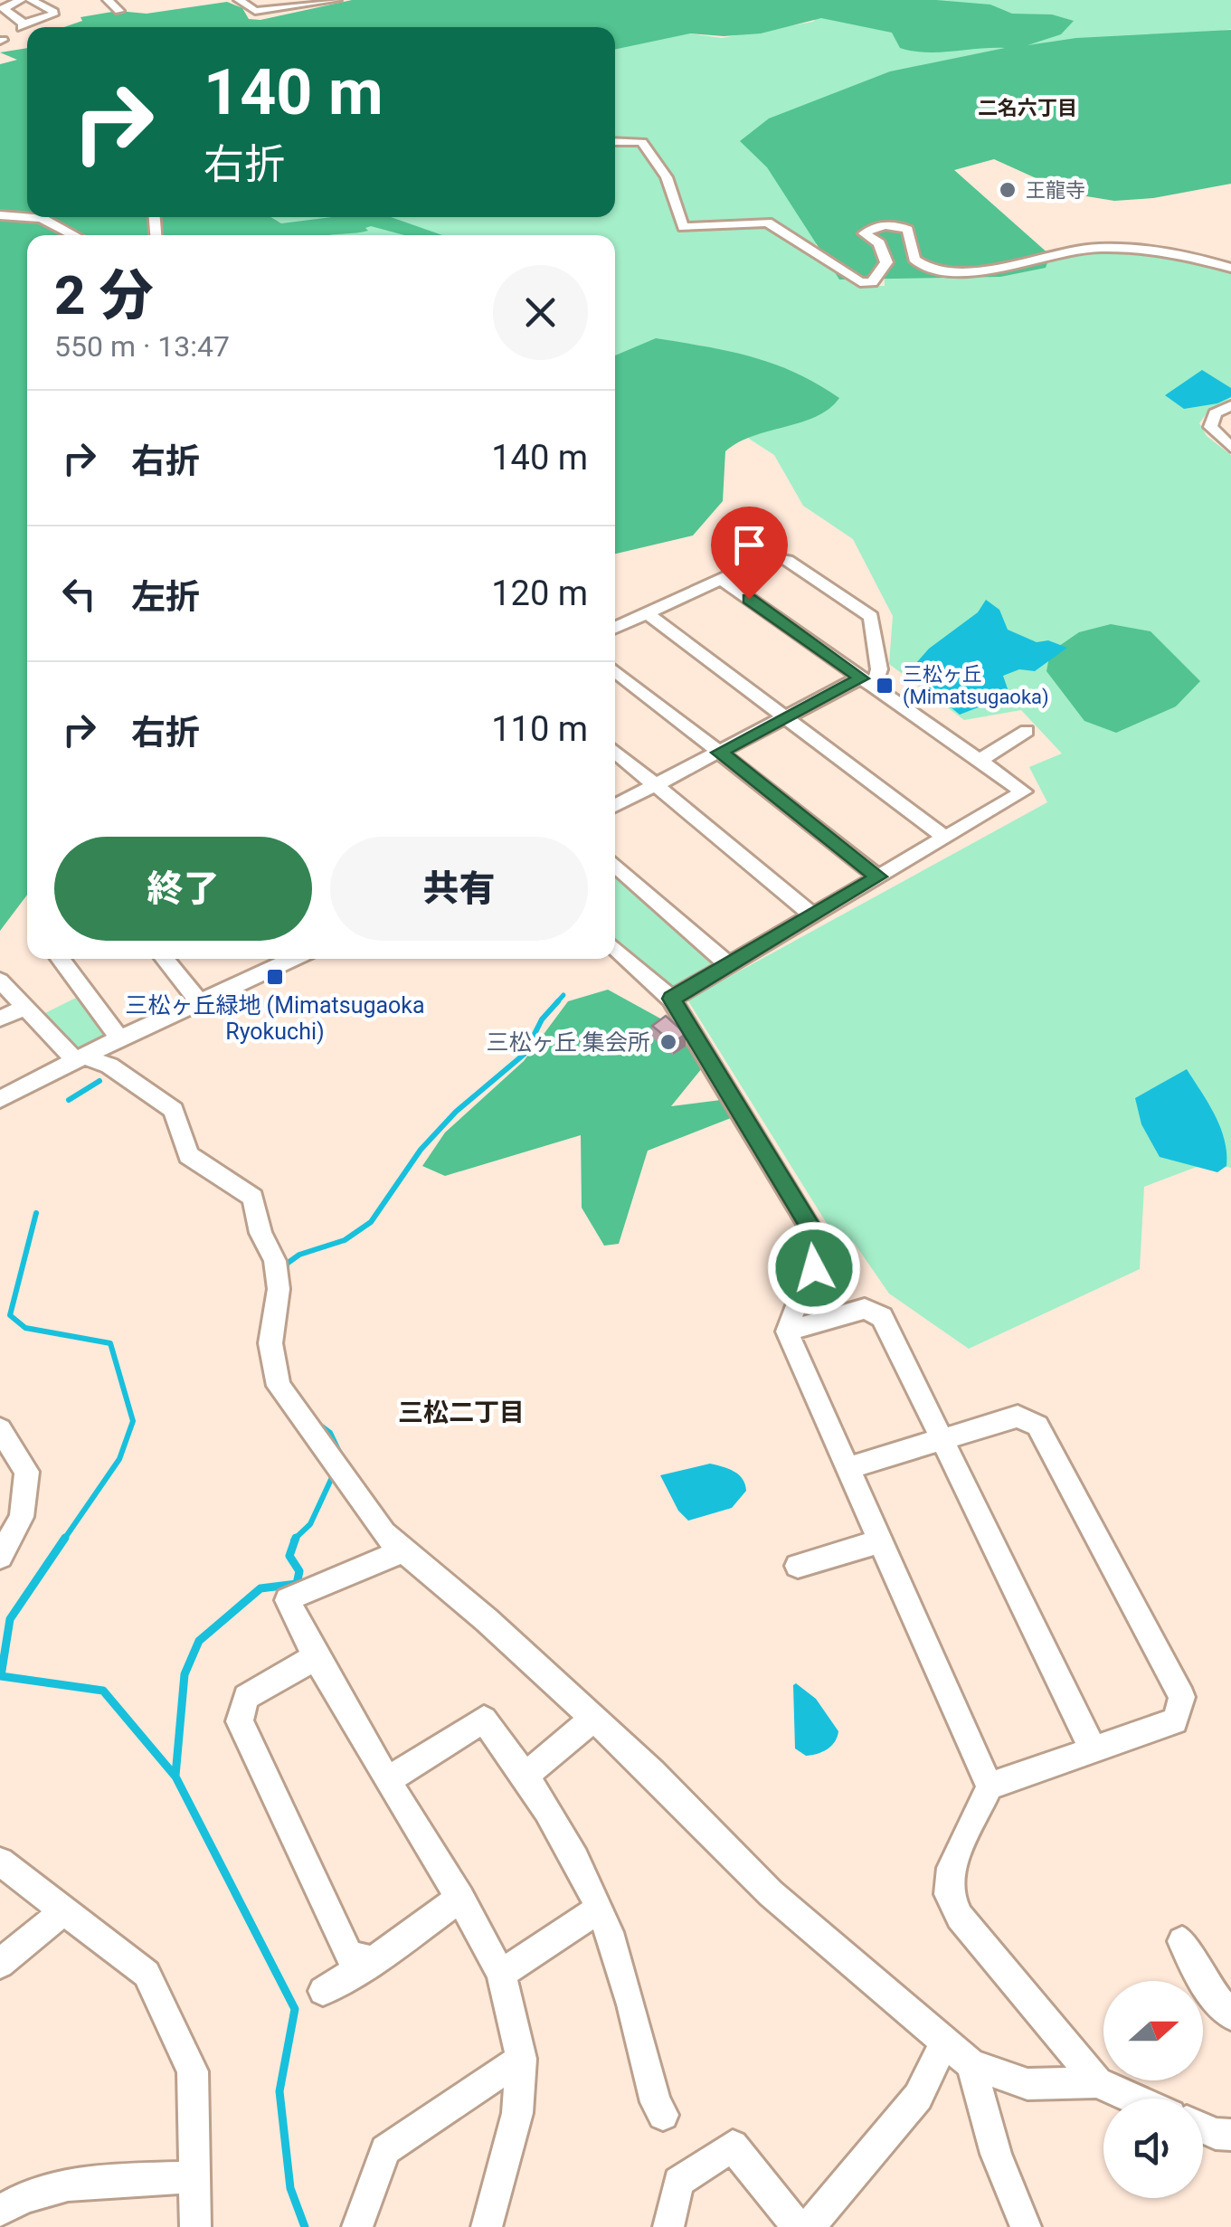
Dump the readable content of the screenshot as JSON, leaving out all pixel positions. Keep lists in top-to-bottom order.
{
  "districts": ["二名六丁目", "三松二丁目"],
  "places": {
    "other": ["王龍寺", "三松ヶ丘 集会所"],
    "transit": ["三松ヶ丘 (Mimatsugaoka)", "三松ヶ丘緑地 (Mimatsugaoka Ryokuchi)"]
  },
  "north": "right",
  "page": {
    "turn": ["140 m", "右折"],
    "heading": ["2 分", "550 m · 13:47"],
    "list": [
      {
        "name": "右折",
        "value": "140 m"
      },
      {
        "name": "左折",
        "value": "120 m"
      },
      {
        "name": "右折",
        "value": "110 m"
      }
    ],
    "buttons": ["終了", "共有"]
  }
}
